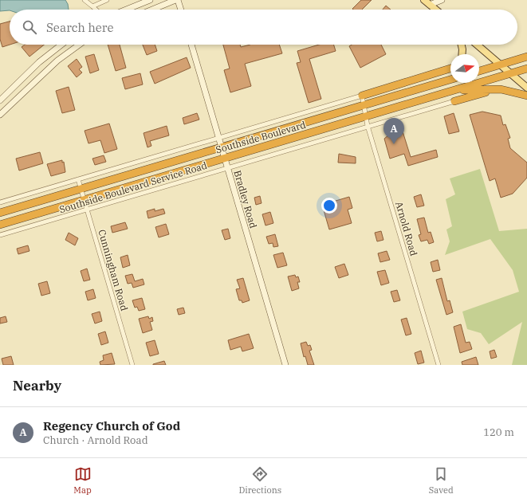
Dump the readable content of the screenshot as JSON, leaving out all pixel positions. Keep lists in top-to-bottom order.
{
  "streets": {
    "highway": ["Southside Boulevard"],
    "street": [
      "Southside Boulevard Service Road",
      "Bradley Road",
      "Arnold Road",
      "Cunningham Road"
    ]
  },
  "crossings": [
    ["Southside Boulevard", "Bradley Road"],
    ["Southside Boulevard", "Arnold Road"],
    ["Southside Boulevard", "Cunningham Road"],
    ["Southside Boulevard Service Road", "Bradley Road"],
    ["Southside Boulevard Service Road", "Arnold Road"],
    ["Southside Boulevard Service Road", "Cunningham Road"]
  ],
  "north": "right",
  "page": {
    "search": "Search here",
    "pins": "A",
    "heading": "Nearby",
    "list": [
      {
        "mark": "A",
        "name": "Regency Church of God",
        "note": "Church · Arnold Road",
        "value": "120 m"
      }
    ],
    "nav": ["Map", "Directions", "Saved"]
  }
}
